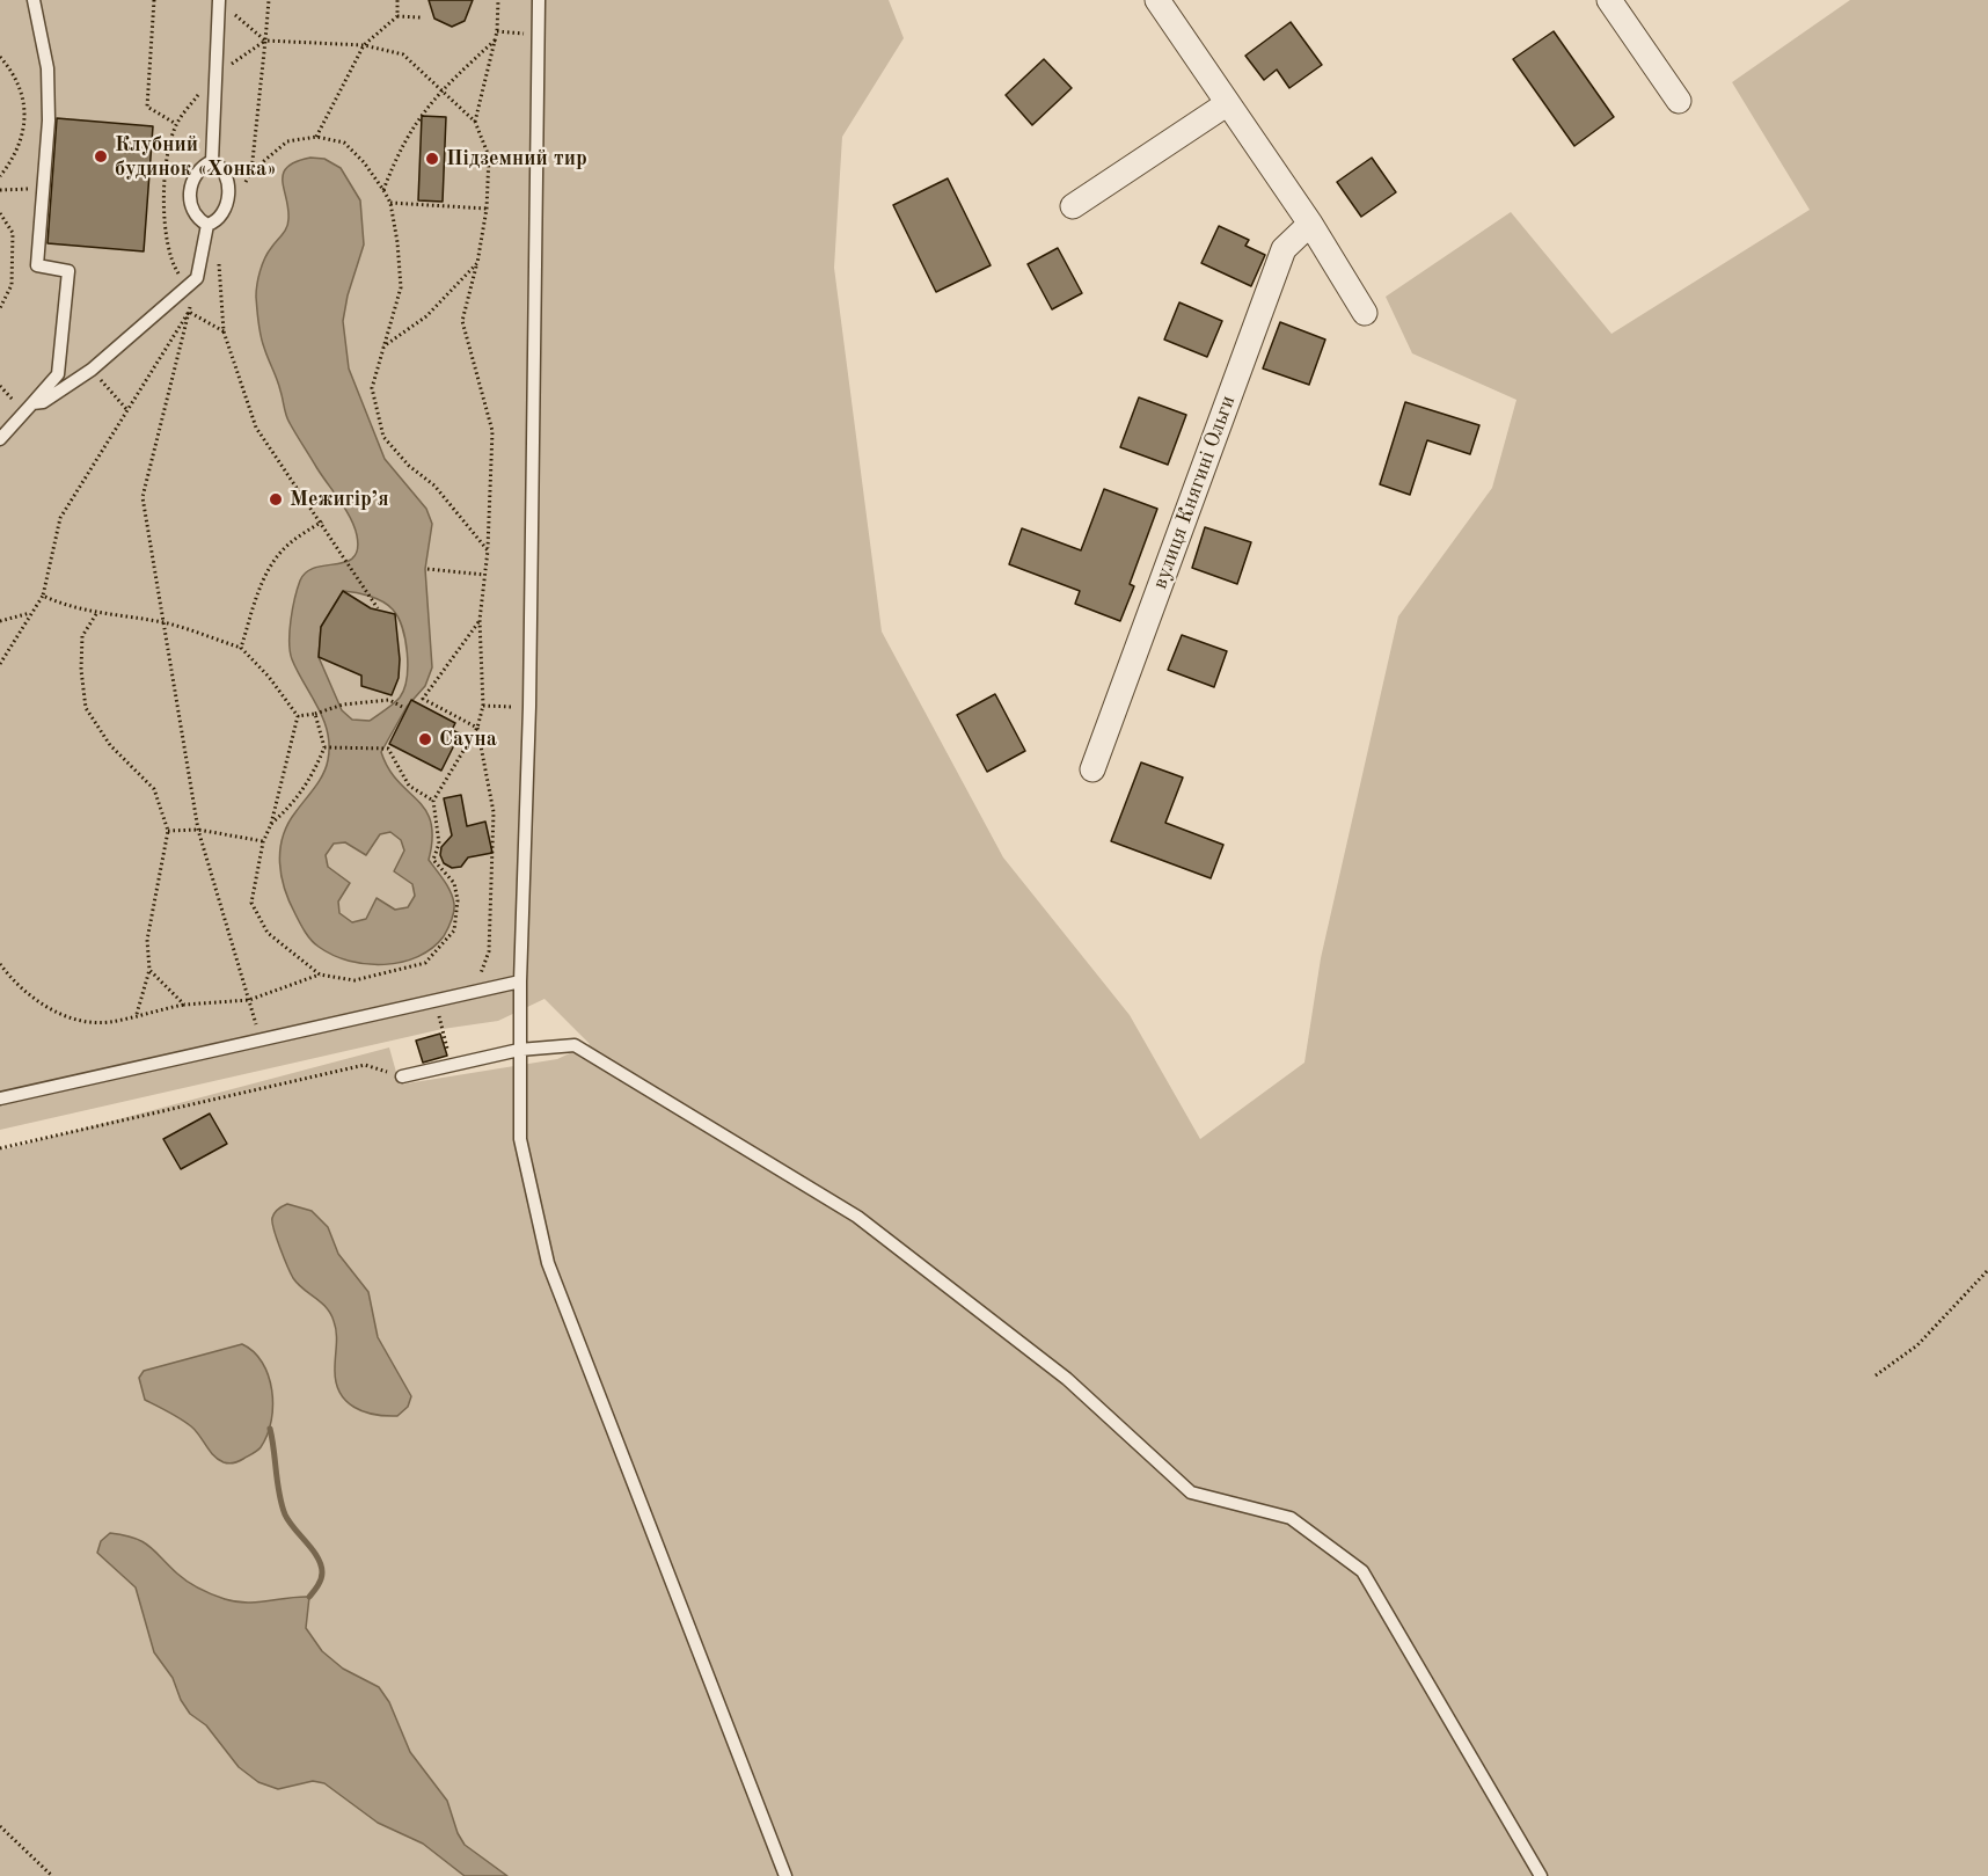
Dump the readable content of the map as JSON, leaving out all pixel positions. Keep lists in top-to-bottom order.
{
  "streets": {
    "street": ["вулиця Княгині Ольги"]
  },
  "places": [
    "Клубний будинок «Хонка»",
    "Підземний тир",
    "Межигір’я",
    "Сауна"
  ]
}
